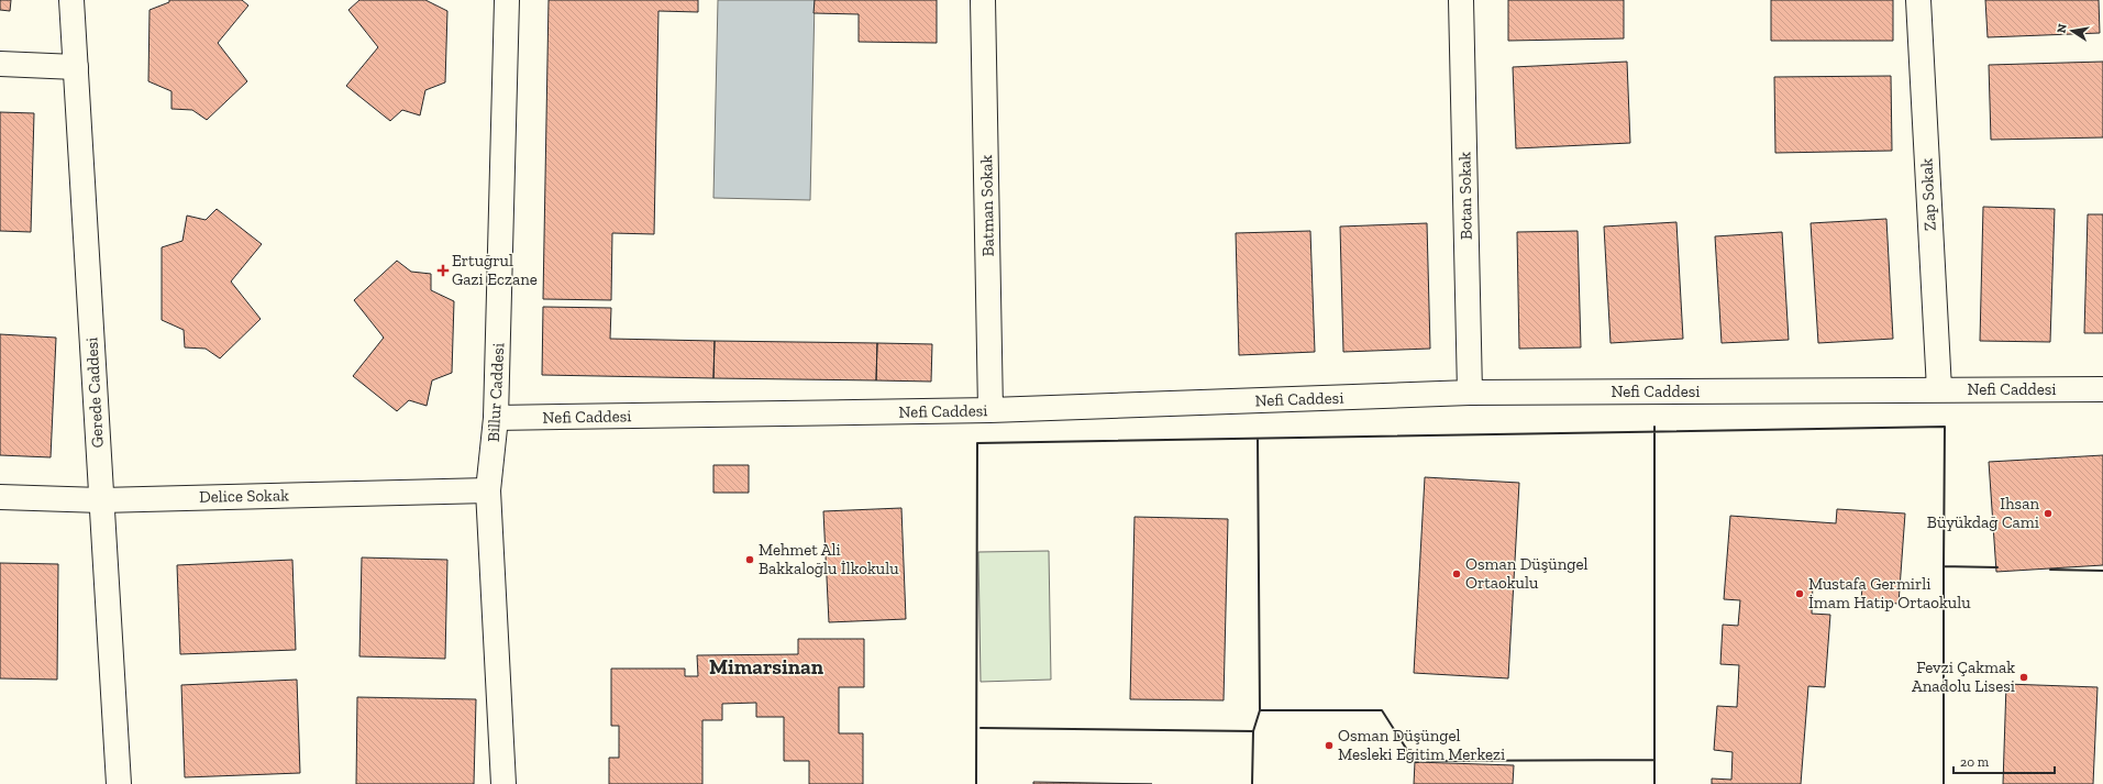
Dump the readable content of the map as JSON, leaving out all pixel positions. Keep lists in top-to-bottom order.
{
  "streets": {
    "street": [
      "Zap Sokak",
      "Botan Sokak",
      "Batman Sokak",
      "Nefi Caddesi",
      "Gerede Caddesi",
      "Billur Caddesi",
      "Delice Sokak"
    ]
  },
  "crossings": [
    ["Zap Sokak", "Nefi Caddesi"],
    ["Botan Sokak", "Nefi Caddesi"],
    ["Batman Sokak", "Nefi Caddesi"],
    ["Nefi Caddesi", "Billur Caddesi"],
    ["Gerede Caddesi", "Delice Sokak"],
    ["Billur Caddesi", "Delice Sokak"]
  ],
  "districts": ["Mimarsinan"],
  "places": {
    "health": ["Ertuğrul Gazi Eczane"],
    "other": [
      "Ihsan Büyükdağ Cami",
      "Mehmet Ali Bakkaloğlu İlkokulu",
      "Osman Düşüngel Ortaokulu",
      "Mustafa Germirli İmam Hatip Ortaokulu",
      "Fevzi Çakmak Anadolu Lisesi",
      "Osman Düşüngel Mesleki Eğitim Merkezi"
    ]
  },
  "scale_bar": "20 m",
  "north": "left"
}
